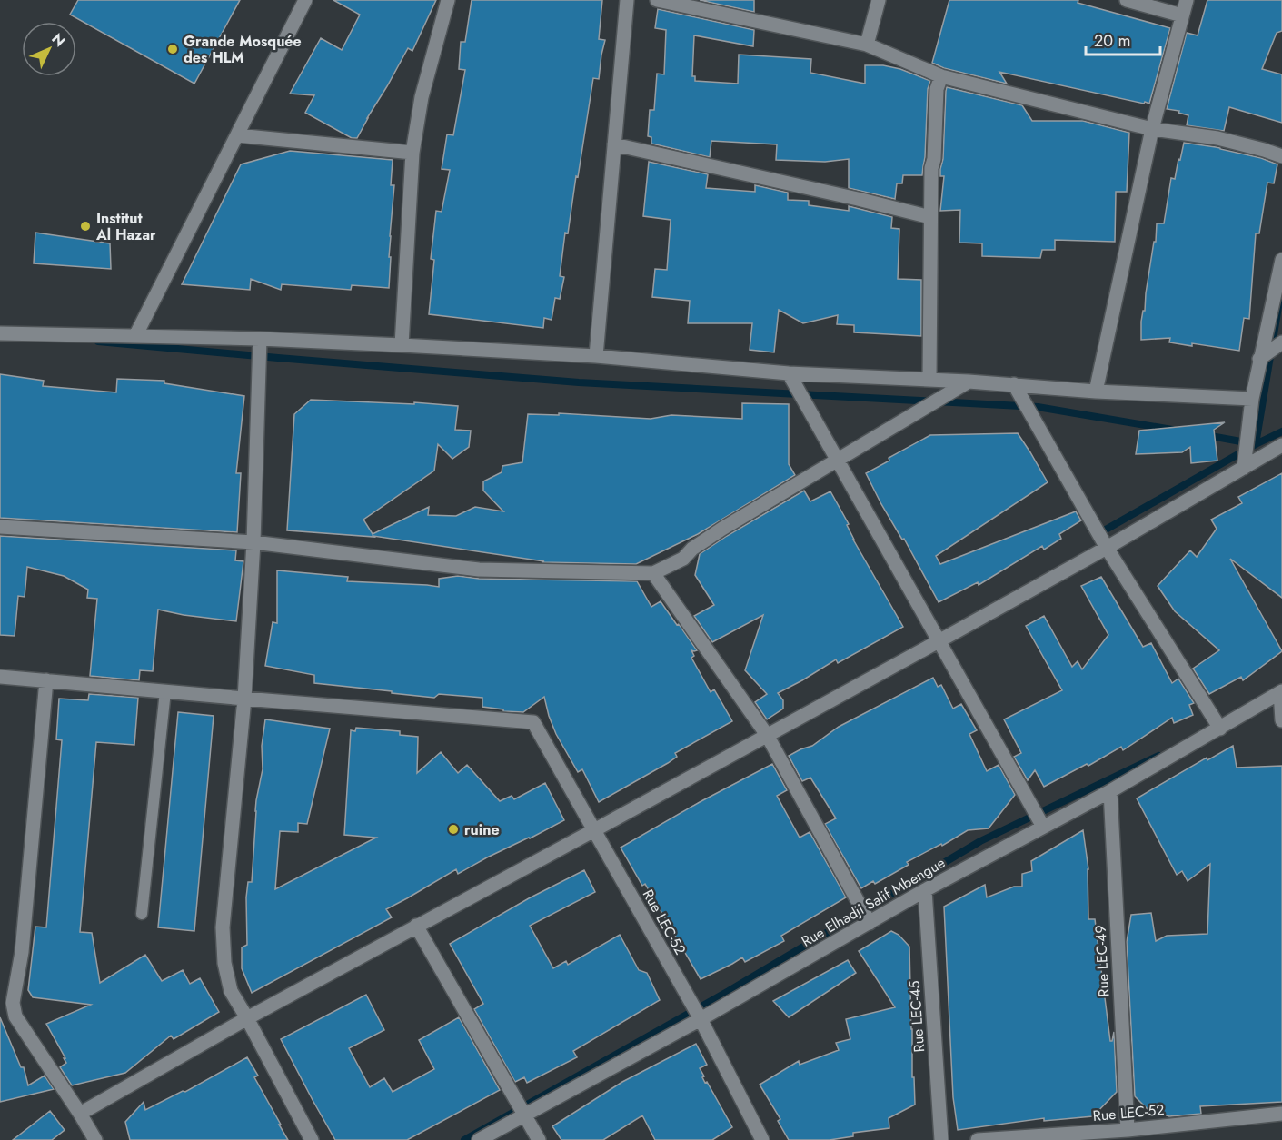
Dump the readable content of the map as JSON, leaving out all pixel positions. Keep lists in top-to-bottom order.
{
  "streets": {
    "street": [
      "Rue Elhadji Salif Mbengue",
      "Rue LEC-52",
      "Rue LEC-49",
      "Rue LEC-45"
    ]
  },
  "crossings": [
    ["Rue Elhadji Salif Mbengue", "Rue LEC-52"],
    ["Rue Elhadji Salif Mbengue", "Rue LEC-49"],
    ["Rue Elhadji Salif Mbengue", "Rue LEC-45"],
    ["Rue LEC-52", "Rue LEC-49"]
  ],
  "places": ["Grande Mosquée des HLM", "Institut Al Hazar", "ruine"],
  "scale_bar": "20 m",
  "north": "top right"
}
